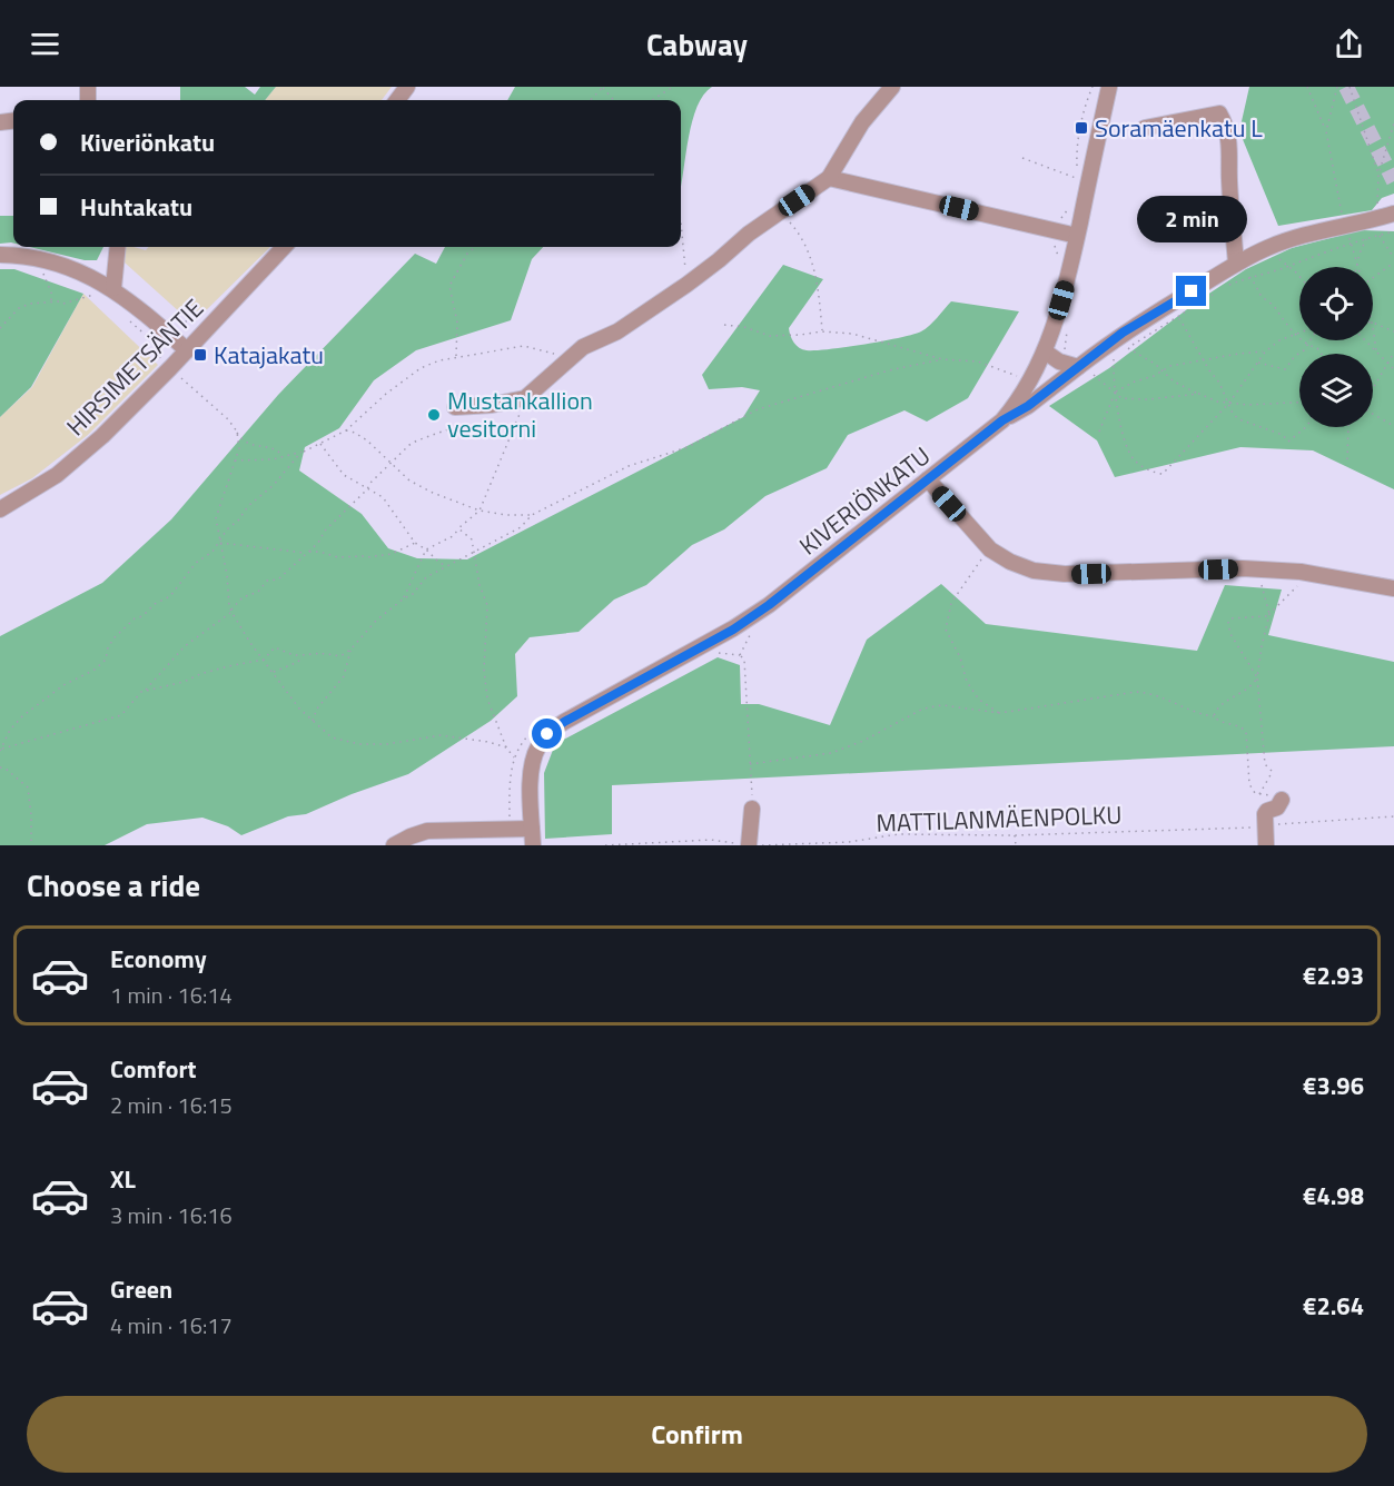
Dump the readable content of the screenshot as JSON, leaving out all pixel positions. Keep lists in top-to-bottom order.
{
  "streets": {
    "street": ["HIRSIMETSÄNTIE", "KIVERIÖNKATU"],
    "path": ["MATTILANMÄENPOLKU"]
  },
  "places": {
    "transit": ["Soramäenkatu L", "Katajakatu"],
    "other": ["Mustankallion vesitorni"]
  },
  "page": {
    "header": "Cabway",
    "banner": ["Kiveriönkatu", "Huhtakatu"],
    "bubble": "2 min",
    "heading": "Choose a ride",
    "list": [
      {
        "name": "Economy",
        "note": "1 min · 16:14",
        "value": "€2.93"
      },
      {
        "name": "Comfort",
        "note": "2 min · 16:15",
        "value": "€3.96"
      },
      {
        "name": "XL",
        "note": "3 min · 16:16",
        "value": "€4.98"
      },
      {
        "name": "Green",
        "note": "4 min · 16:17",
        "value": "€2.64"
      }
    ],
    "buttons": "Confirm"
  }
}
